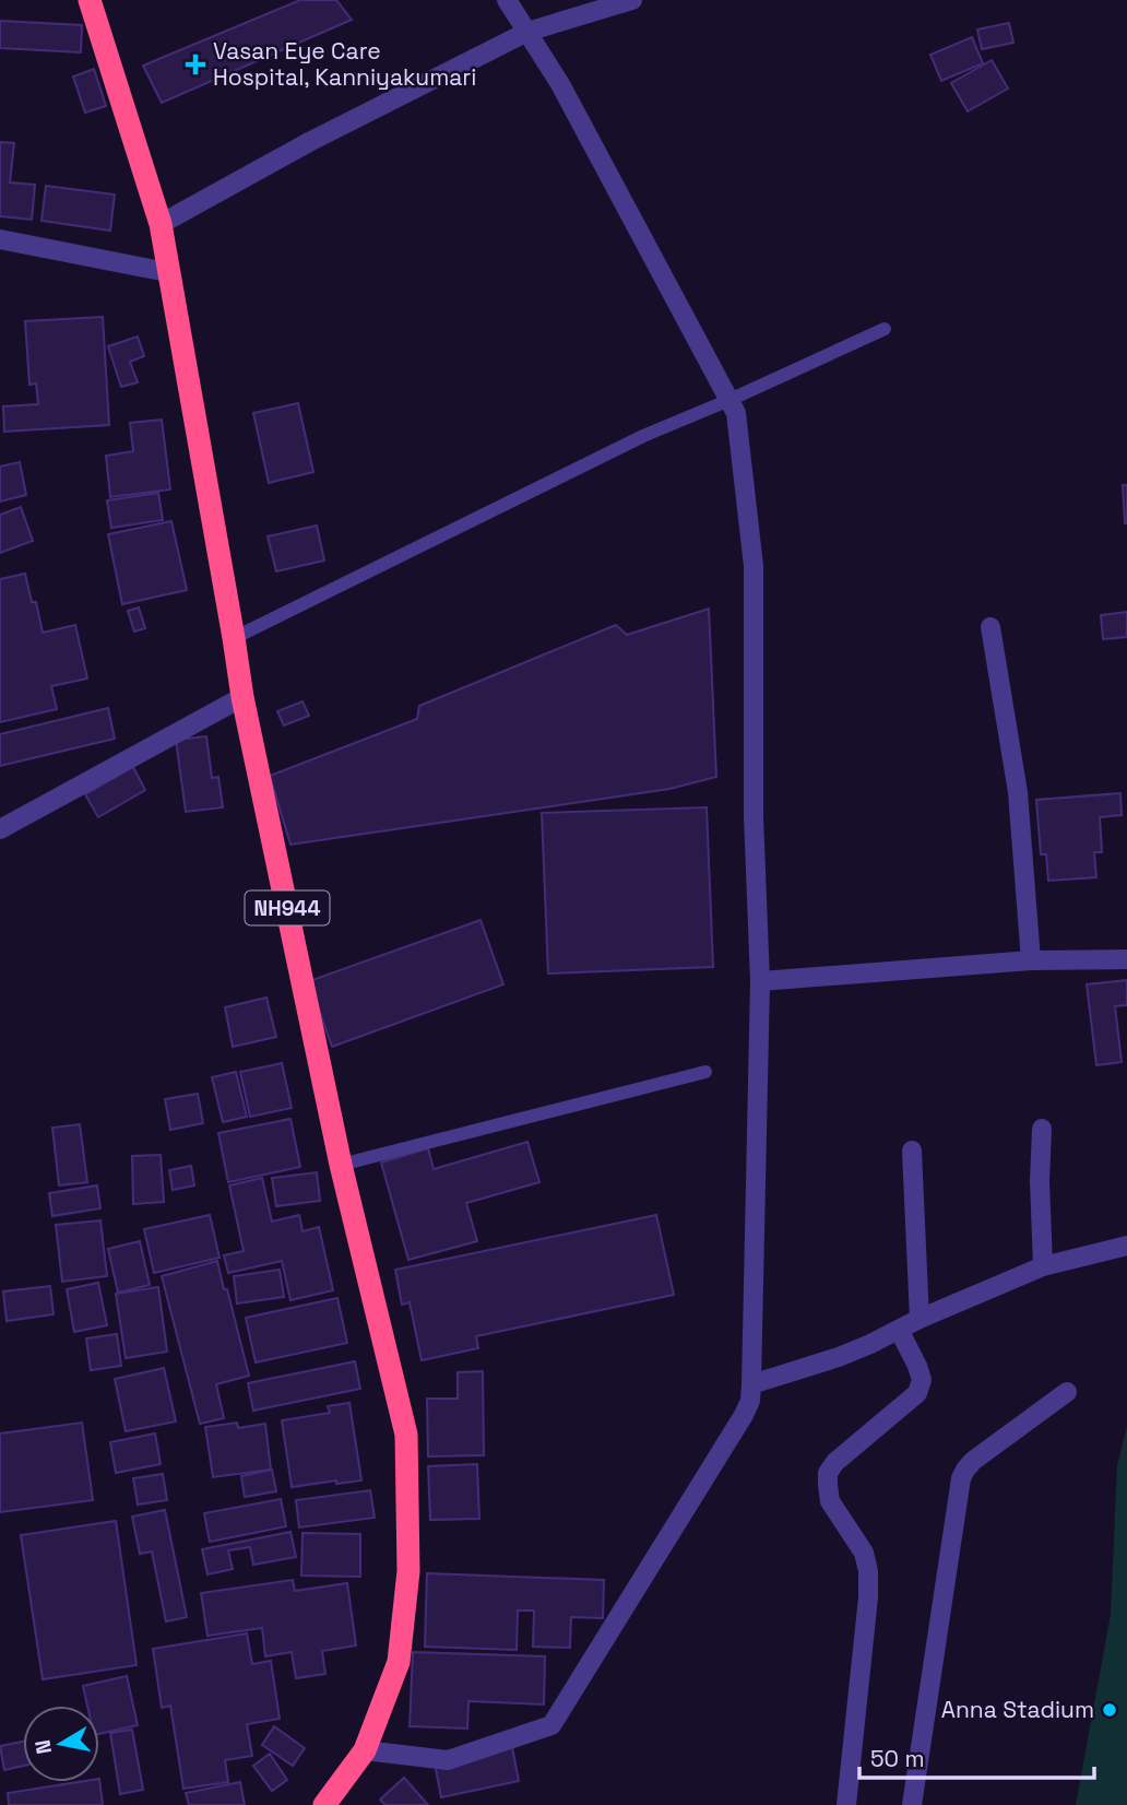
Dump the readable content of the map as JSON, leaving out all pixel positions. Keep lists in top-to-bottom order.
{
  "streets": {
    "highway": ["NH944"]
  },
  "places": {
    "health": ["Vasan Eye Care Hospital, Kanniyakumari"],
    "other": ["Anna Stadium"]
  },
  "scale_bar": "50 m",
  "north": "left"
}
